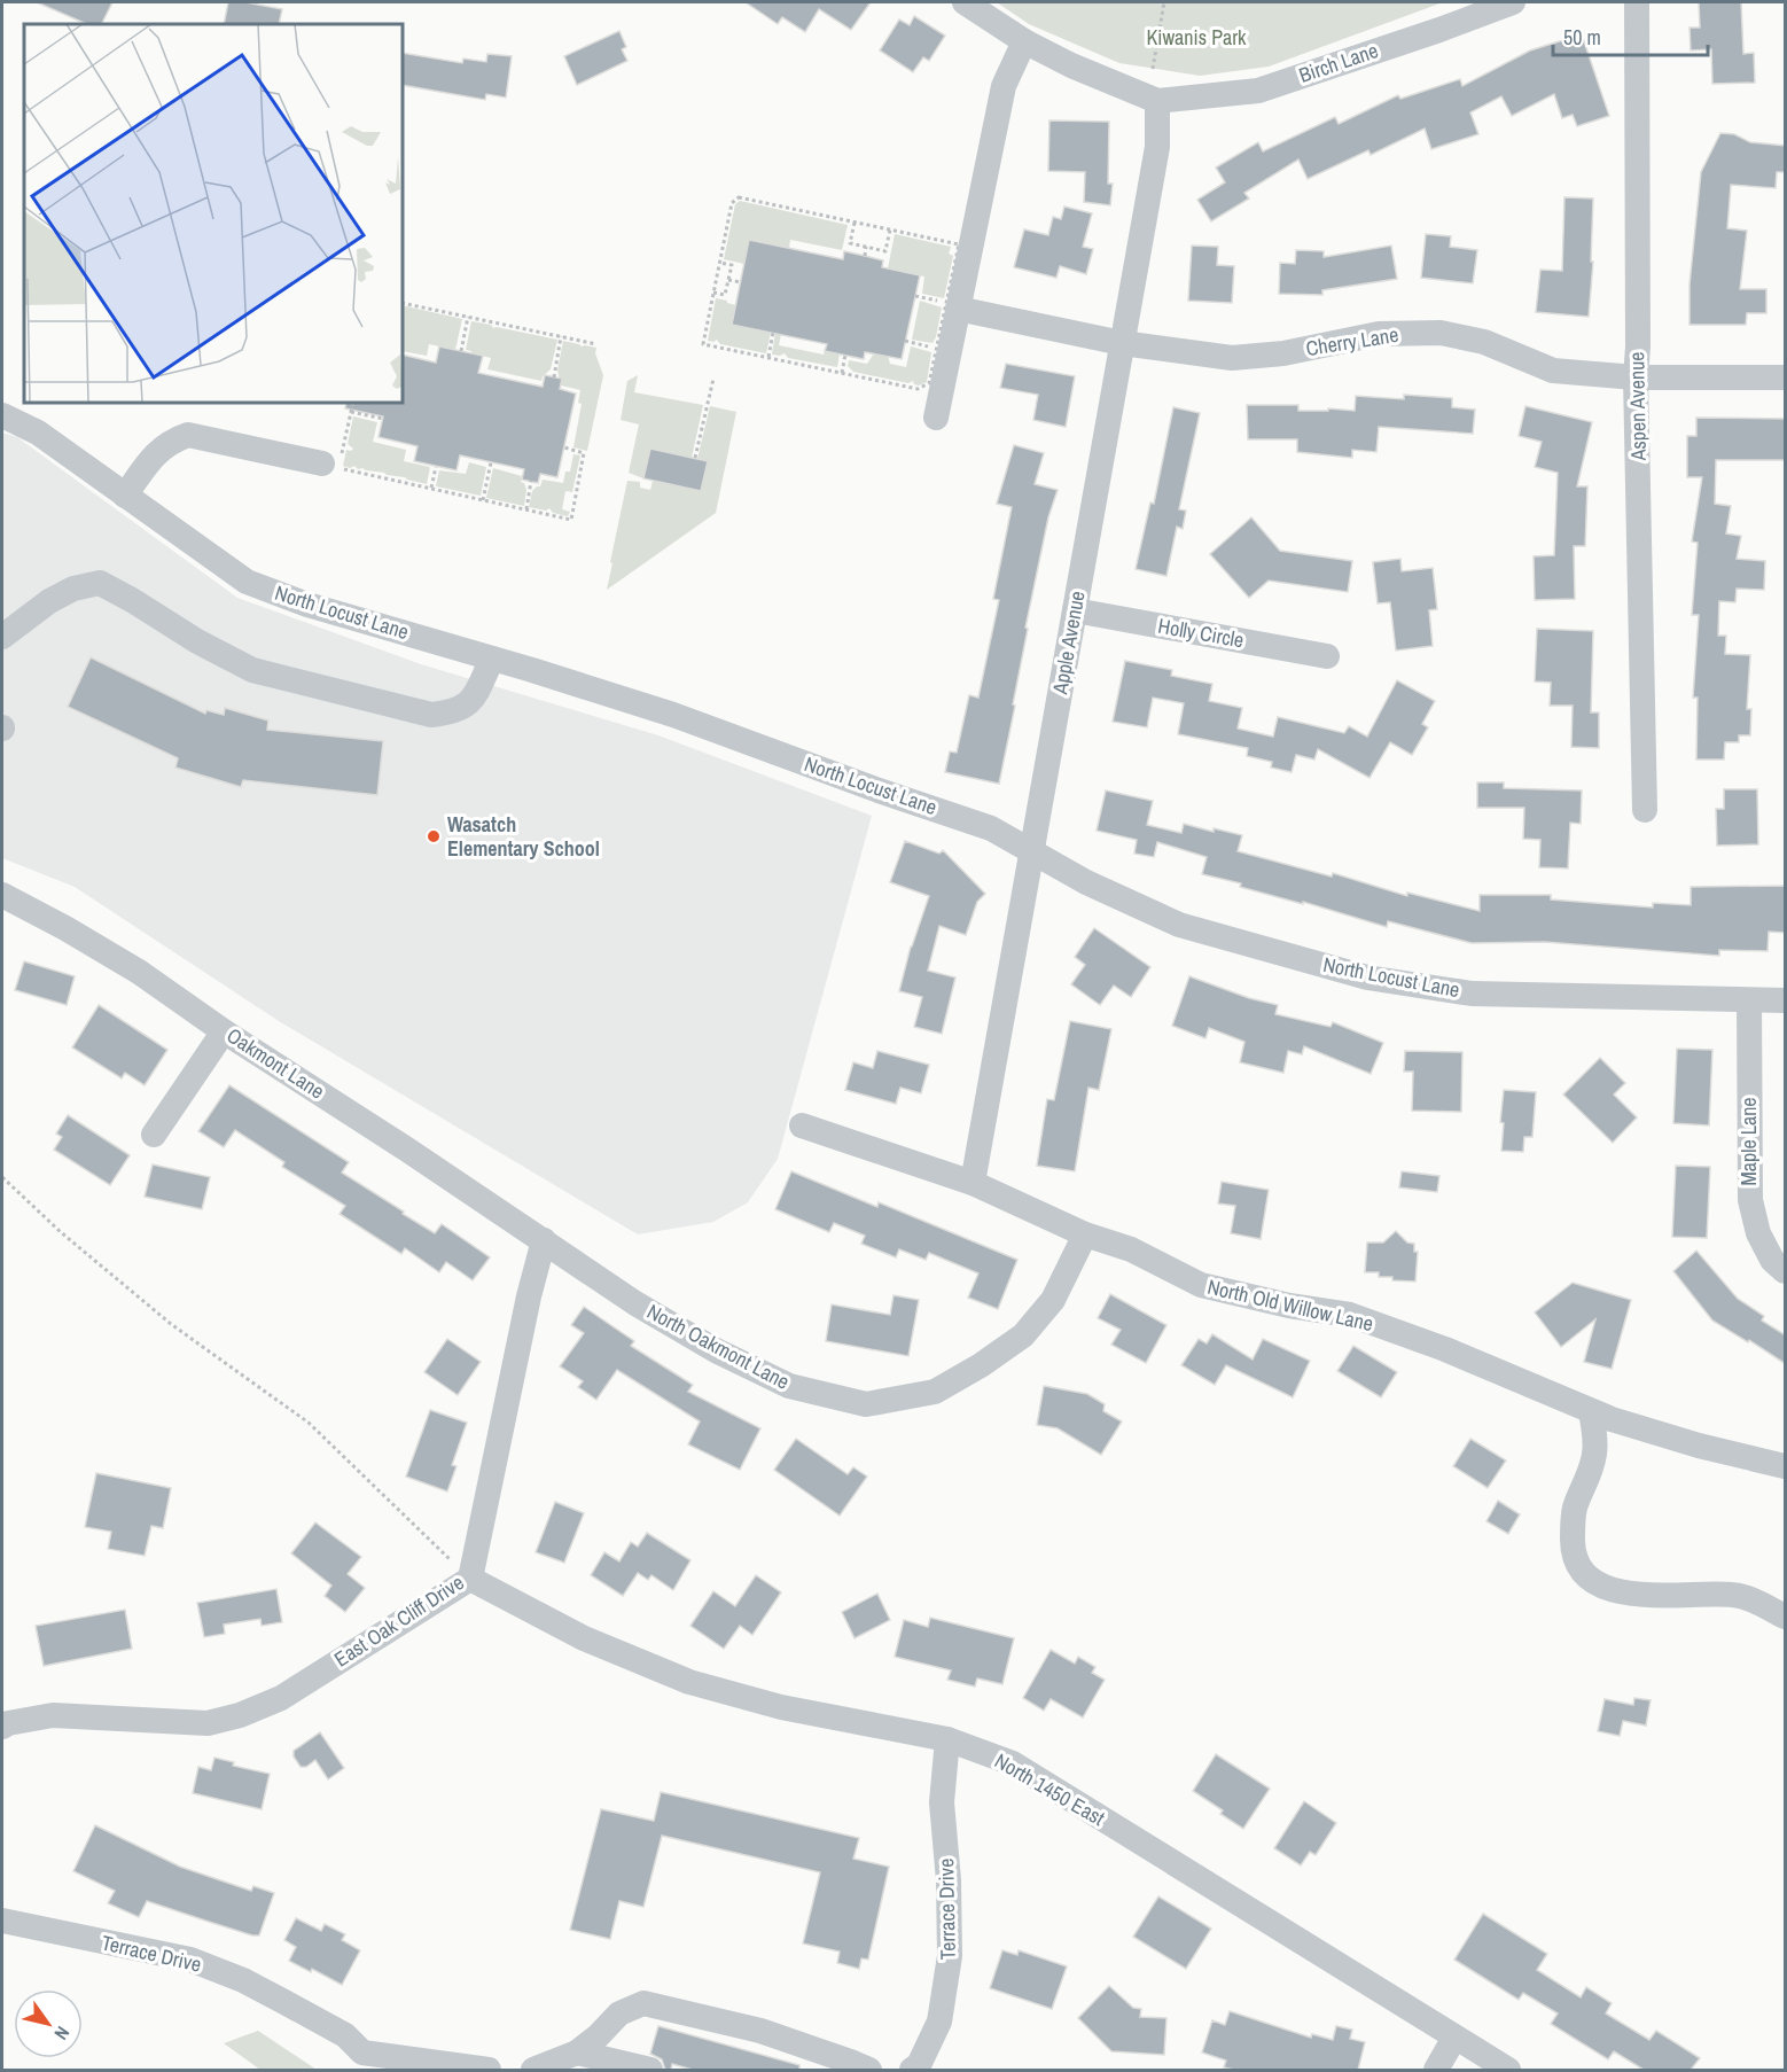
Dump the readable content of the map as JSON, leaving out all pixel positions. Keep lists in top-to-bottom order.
{
  "streets": {
    "street": [
      "Birch Lane",
      "Cherry Lane",
      "Aspen Avenue",
      "North Locust Lane",
      "Holly Circle",
      "Apple Avenue",
      "Oakmont Lane",
      "Maple Lane",
      "North Old Willow Lane",
      "North Oakmont Lane",
      "East Oak Cliff Drive",
      "North 1450 East",
      "Terrace Drive"
    ]
  },
  "crossings": [
    ["Birch Lane", "Apple Avenue"],
    ["Cherry Lane", "Aspen Avenue"],
    ["Cherry Lane", "Apple Avenue"],
    ["North Locust Lane", "Apple Avenue"],
    ["North Locust Lane", "Maple Lane"],
    ["Holly Circle", "Apple Avenue"],
    ["Apple Avenue", "North Old Willow Lane"],
    ["Oakmont Lane", "North Oakmont Lane"],
    ["Oakmont Lane", "East Oak Cliff Drive"],
    ["North Old Willow Lane", "North Oakmont Lane"],
    ["North Oakmont Lane", "East Oak Cliff Drive"],
    ["East Oak Cliff Drive", "North 1450 East"],
    ["North 1450 East", "Terrace Drive"]
  ],
  "parks": ["Kiwanis Park"],
  "places": ["Wasatch Elementary School"],
  "scale_bar": "50 m",
  "north": "bottom right"
}
